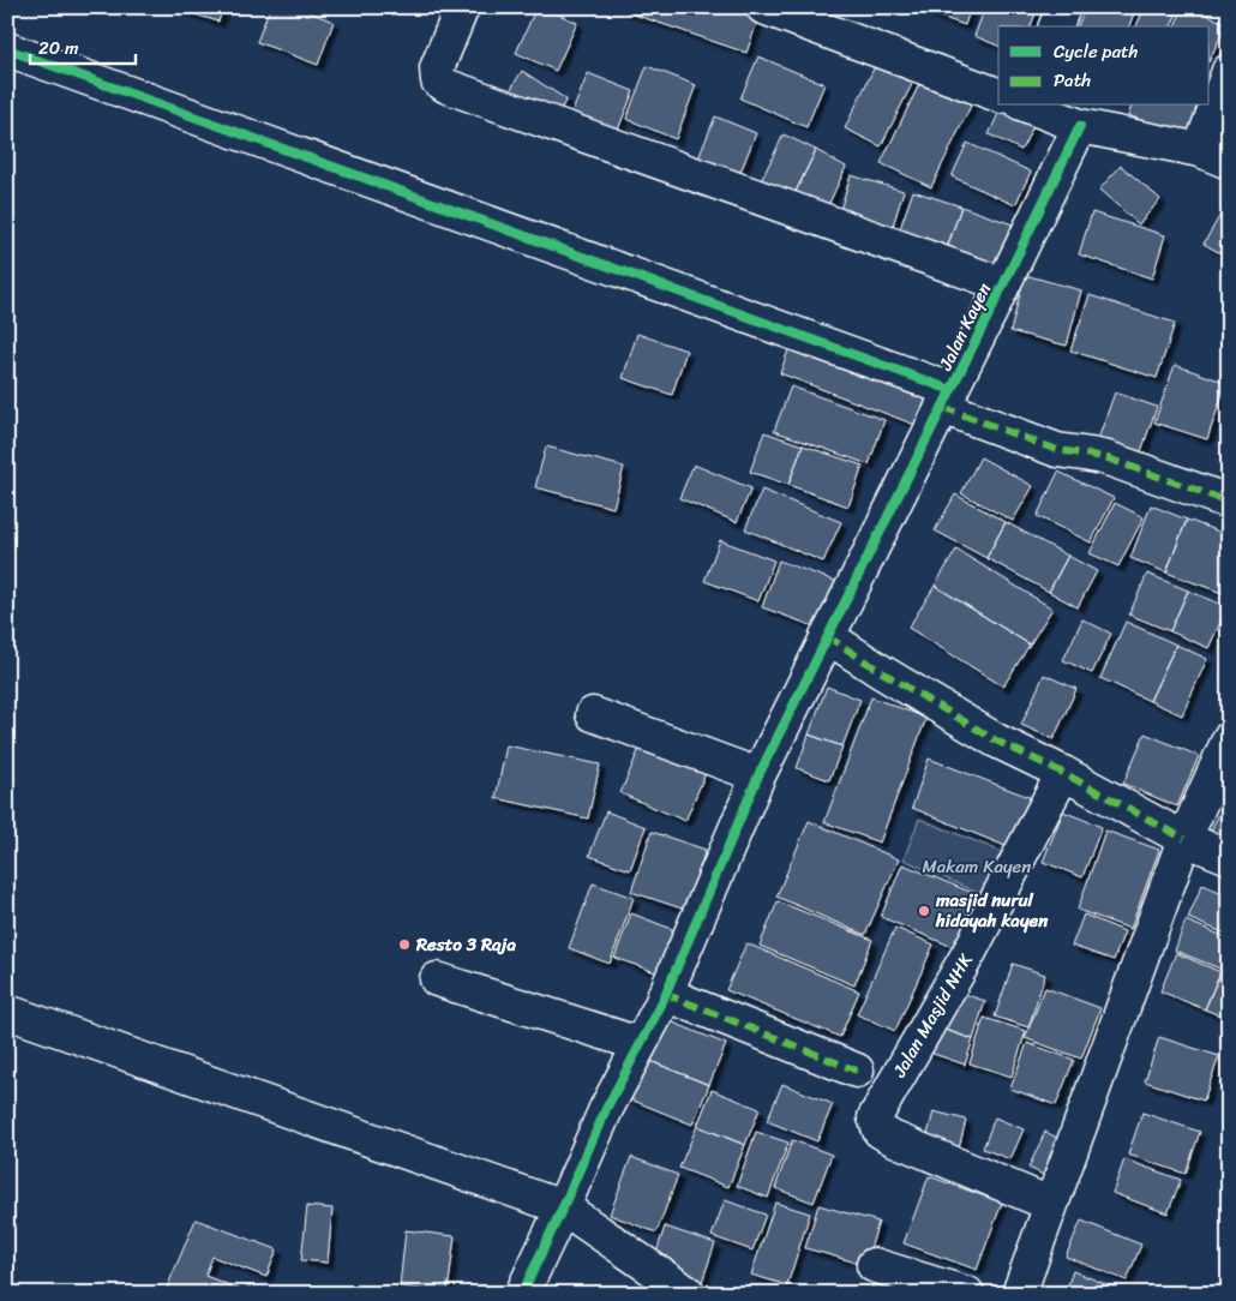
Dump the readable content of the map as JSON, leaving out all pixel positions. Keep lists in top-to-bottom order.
{
  "streets": {
    "street": ["Jalan Kayen", "Jalan Masjid NHK"]
  },
  "parks": ["Makam Kayen"],
  "places": ["masjid nurul hidayah kayen", "Resto 3 Raja"],
  "legend": ["Cycle path", "Path"],
  "scale_bar": "20 m"
}
